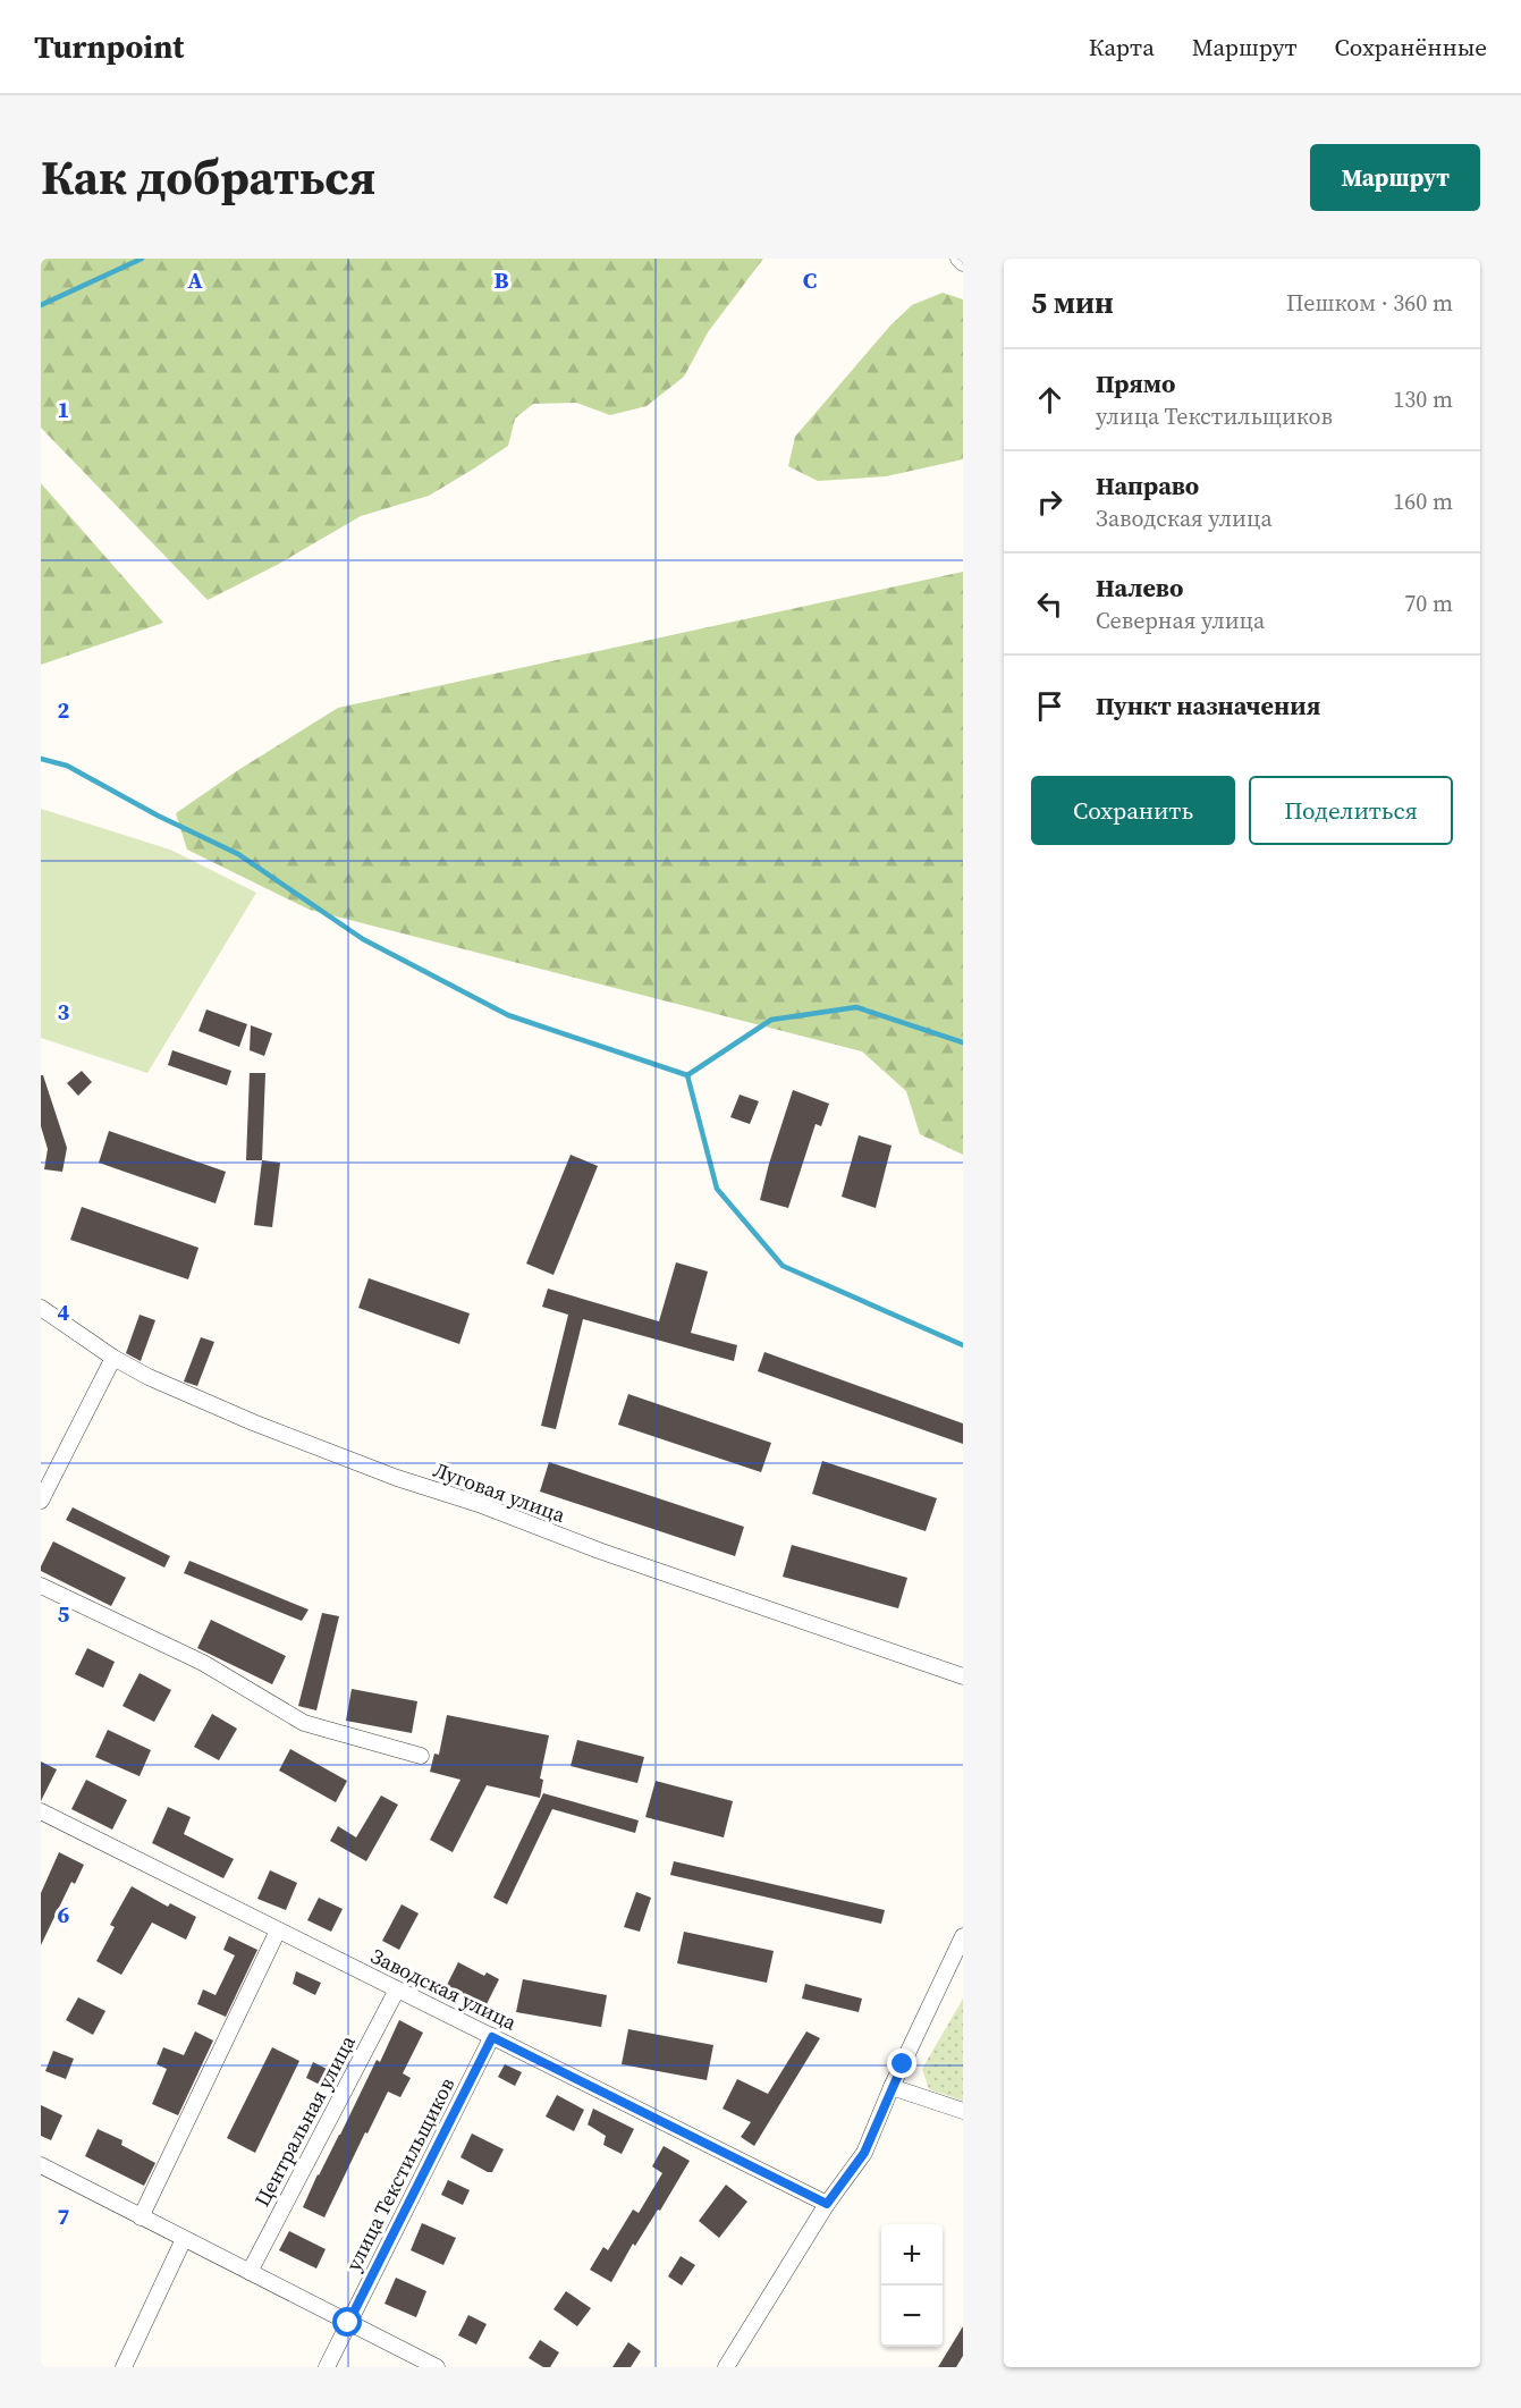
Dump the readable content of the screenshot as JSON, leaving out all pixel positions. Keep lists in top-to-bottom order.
{
  "streets": {
    "street": [
      "Луговая улица",
      "Заводская улица",
      "Центральная улица",
      "улица Текстильщиков"
    ]
  },
  "crossings": [
    ["Заводская улица", "Центральная улица"],
    ["Заводская улица", "улица Текстильщиков"]
  ],
  "page": {
    "header": "Turnpoint",
    "nav": ["Карта", "Маршрут", "Сохранённые"],
    "title": "Как добраться",
    "buttons": [
      "Маршрут",
      ["Сохранить", "Поделиться"]
    ],
    "heading": ["5 мин", "Пешком · 360 m"],
    "list": [
      ["Прямо", "улица Текстильщиков", "130 m"],
      ["Направо", "Заводская улица", "160 m"],
      ["Налево", "Северная улица", "70 m"],
      "Пункт назначения"
    ],
    "map_buttons": ["+", "−"]
  },
  "grid": {
    "columns": ["A", "B", "C"],
    "rows": [
      "1",
      "2",
      "3",
      "4",
      "5",
      "6",
      "7"
    ]
  }
}
